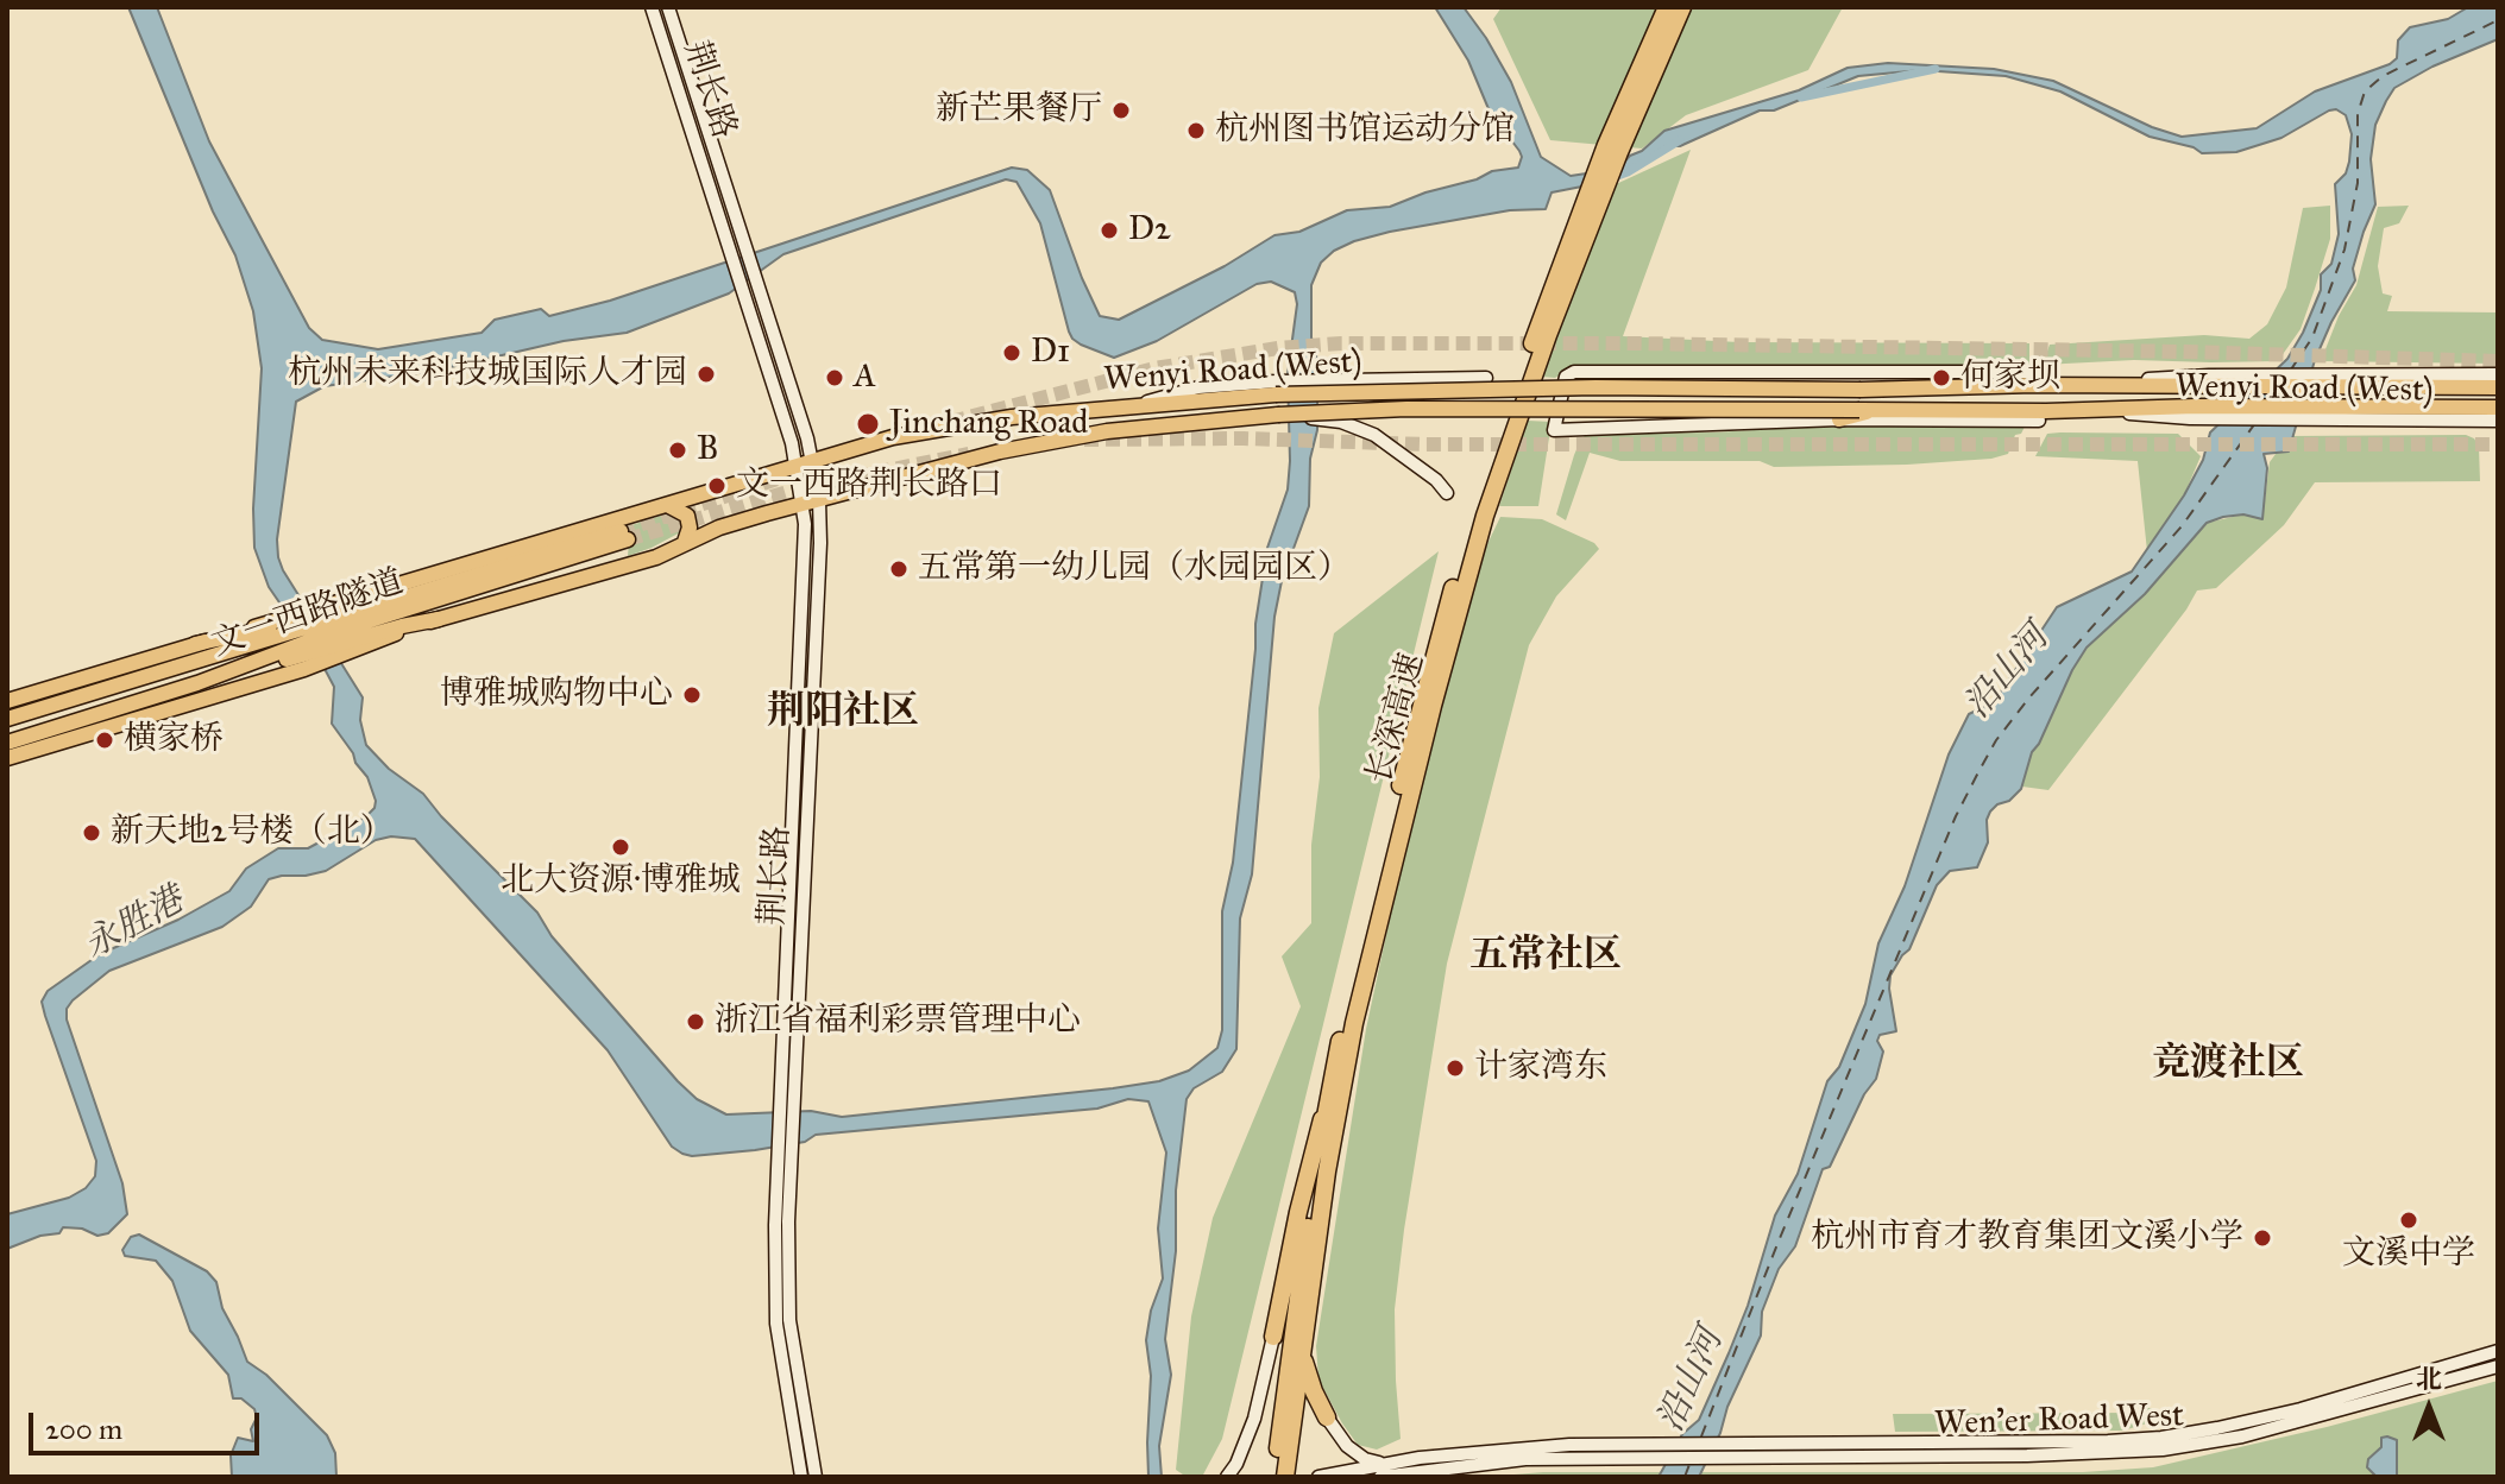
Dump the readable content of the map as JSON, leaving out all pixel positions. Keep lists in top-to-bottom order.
{
  "streets": {
    "highway": ["长深高速"],
    "main road": [
      "荆长路",
      "Wenyi Road (West)",
      "文一西路隧道",
      "Wen'er Road West"
    ]
  },
  "crossings": [
    ["荆长路", "Wenyi Road (West)"],
    ["Wenyi Road (West)", "文一西路隧道"]
  ],
  "districts": ["荆阳社区", "五常社区", "竞渡社区"],
  "water": ["沿山河", "永胜港"],
  "places": [
    "新芒果餐厅",
    "杭州图书馆运动分馆",
    "D2",
    "D1",
    "杭州未来科技城国际人才园",
    "A",
    "何家坝",
    "Jinchang Road",
    "B",
    "文一西路荆长路口",
    "五常第一幼儿园（水园园区）",
    "博雅城购物中心",
    "横家桥",
    "新天地2号楼（北）",
    "北大资源·博雅城",
    "浙江省福利彩票管理中心",
    "计家湾东",
    "文溪中学",
    "杭州市育才教育集团文溪小学"
  ],
  "scale_bar": "200 m",
  "north": "top"
}
